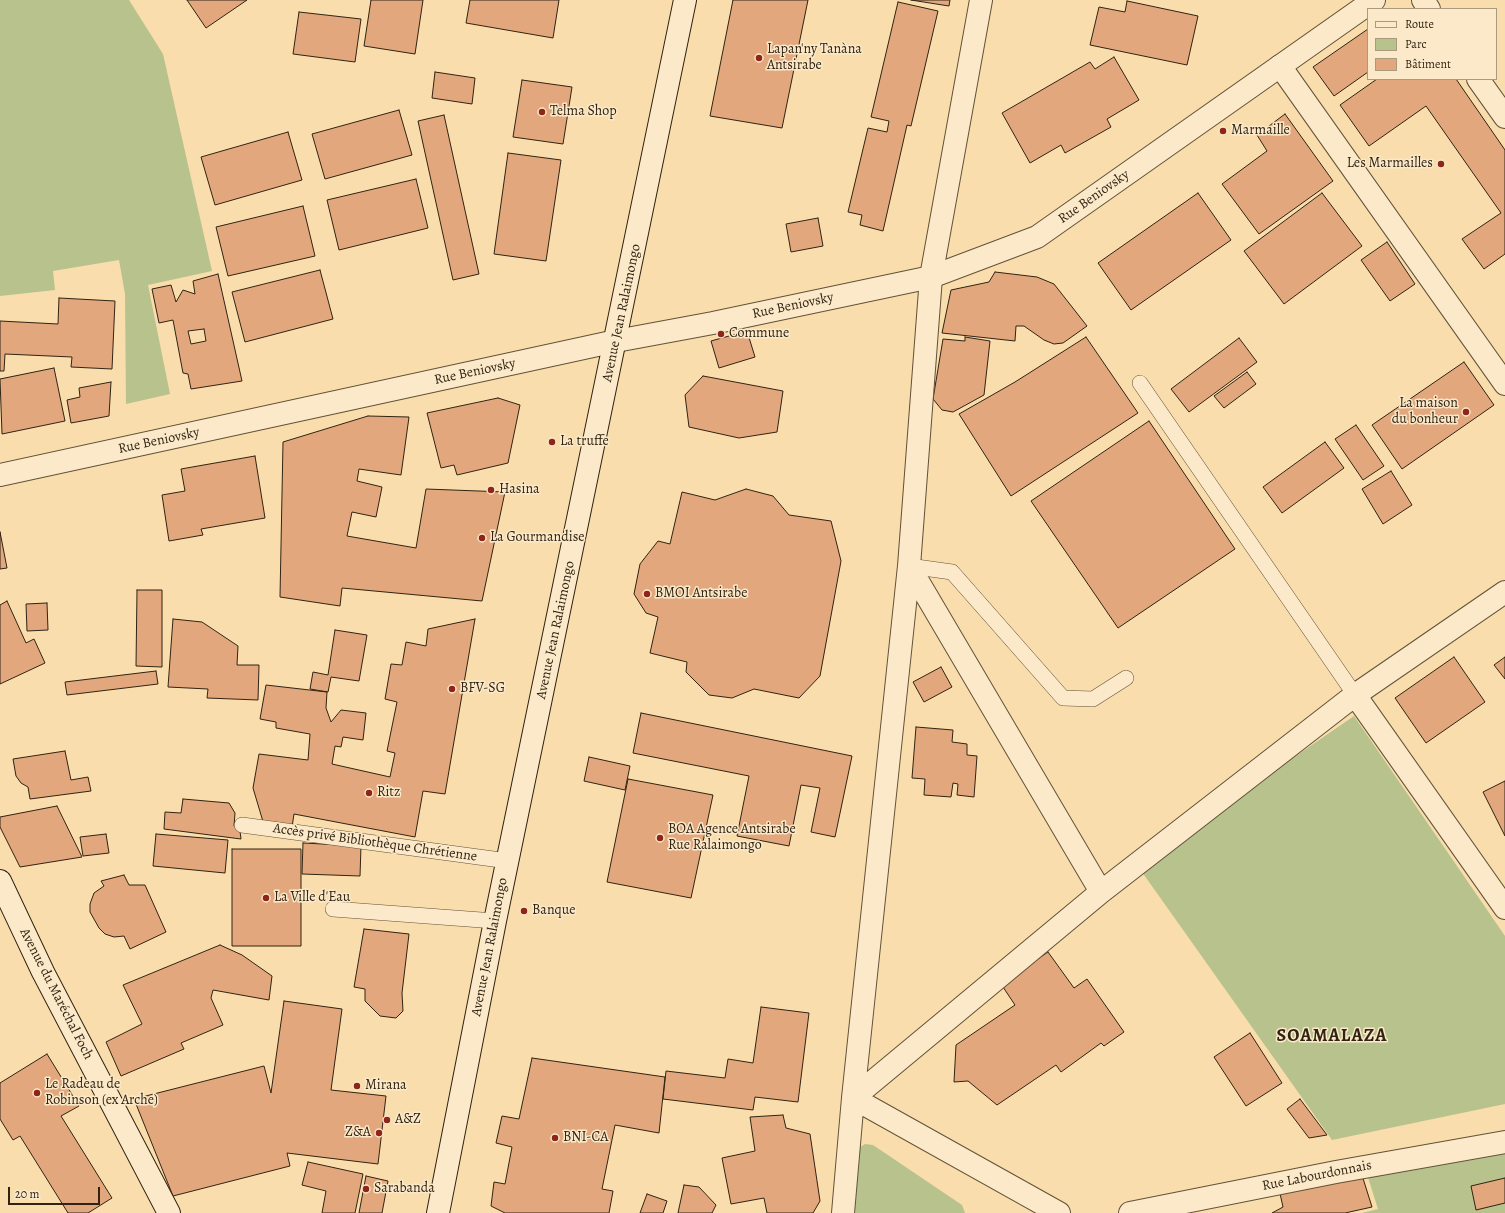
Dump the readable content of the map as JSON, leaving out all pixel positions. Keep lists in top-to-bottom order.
{
  "streets": {
    "street": [
      "Rue Beniovsky",
      "Avenue Jean Ralaimongo",
      "Avenue du Maréchal Foch",
      "Rue Labourdonnais"
    ],
    "lane": ["Accès privé Bibliothèque Chrétienne"]
  },
  "crossings": [
    ["Rue Beniovsky", "Avenue Jean Ralaimongo"],
    ["Avenue Jean Ralaimongo", "Accès privé Bibliothèque Chrétienne"]
  ],
  "districts": ["SOAMALAZA"],
  "places": [
    "Lapan'ny Tanàna Antsirabe",
    "Telma Shop",
    "Marmaille",
    "Les Marmailles",
    "Commune",
    "La maison du bonheur",
    "La truffe",
    "Hasina",
    "La Gourmandise",
    "BMOI Antsirabe",
    "BFV-SG",
    "Ritz",
    "BOA Agence Antsirabe Rue Ralaimongo",
    "La Ville d'Eau",
    "Banque",
    "Mirana",
    "Le Radeau de Robinson (ex Arche)",
    "A&Z",
    "Z&A",
    "BNI-CA",
    "Sarabanda"
  ],
  "legend": ["Route", "Parc", "Bâtiment"],
  "scale_bar": "20 m"
}
